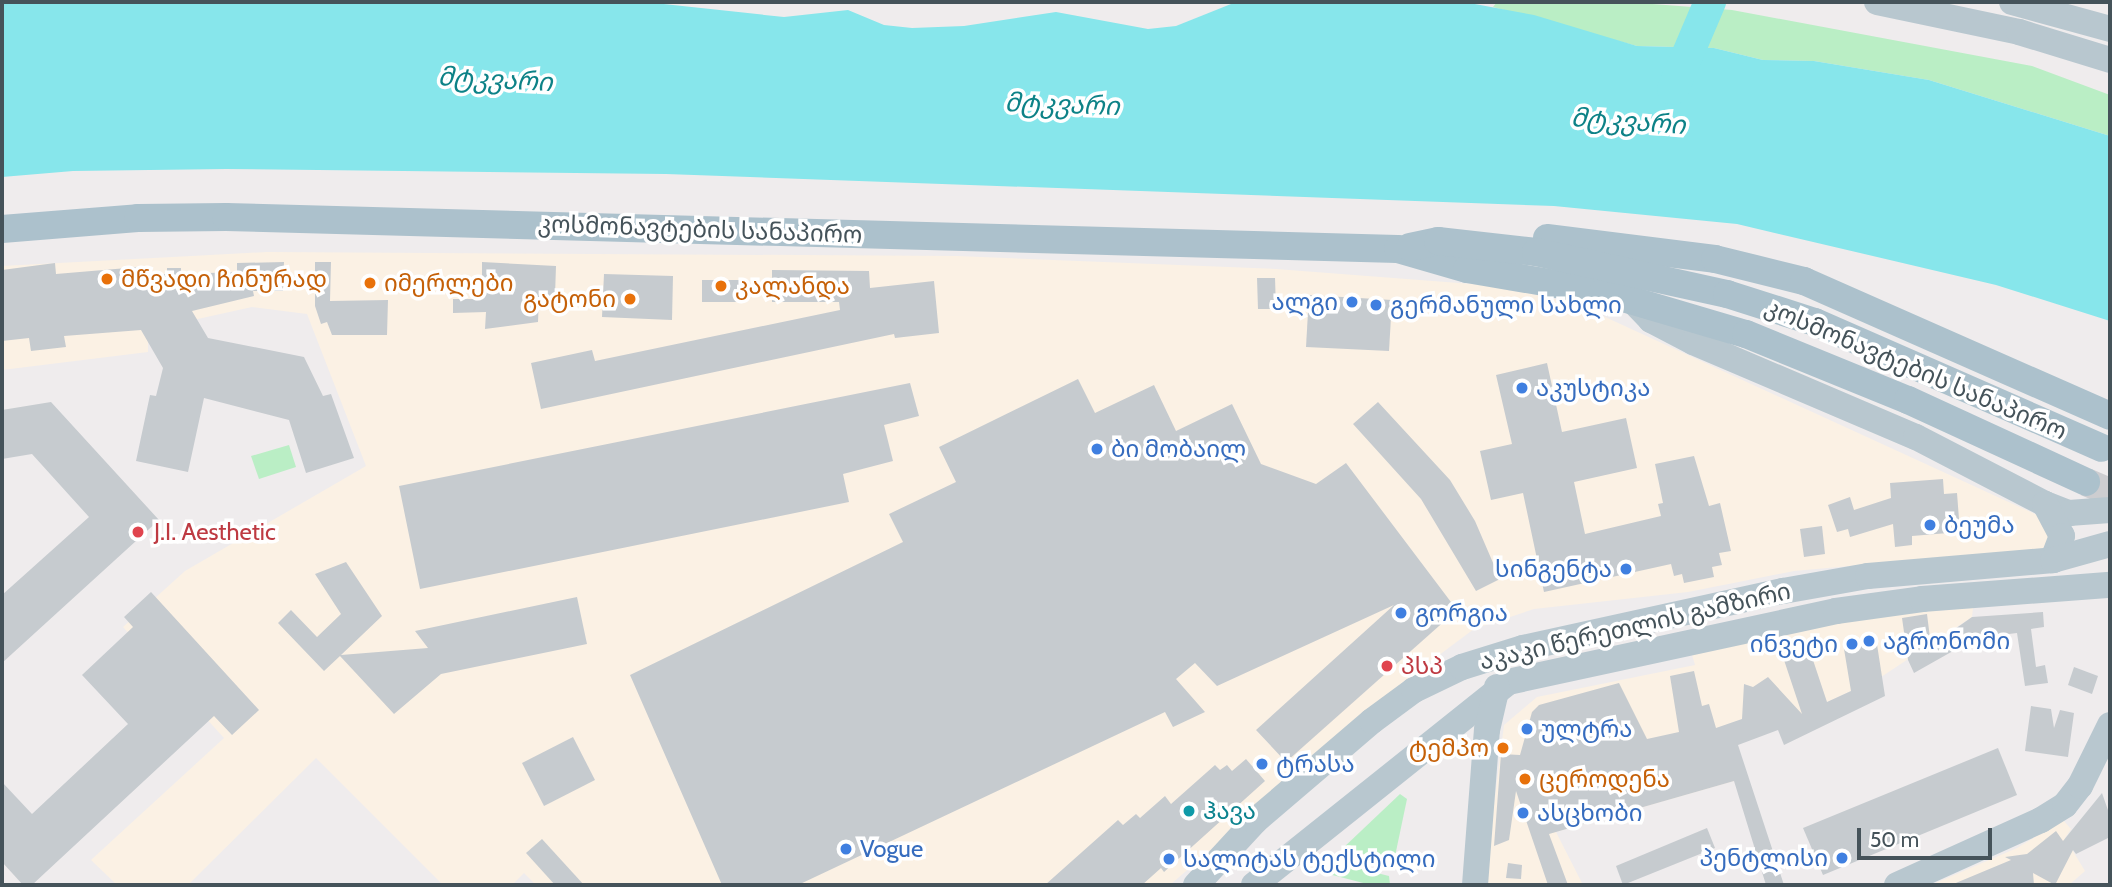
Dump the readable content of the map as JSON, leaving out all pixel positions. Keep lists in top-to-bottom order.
{
  "streets": {
    "main road": ["კოსმონავტების სანაპირო", "აკაკი წერეთლის გამზირი"]
  },
  "water": ["მტკვარი"],
  "places": [
    "მწვადი ჩინურად",
    "იმერლები",
    "კალანდა",
    "გატონი",
    "ალგი",
    "გერმანული სახლი",
    "აკუსტიკა",
    "ბი მობაილ",
    "ბეუმა",
    "J.I. Aesthetic",
    "სინგენტა",
    "გორგია",
    "აგრონომი",
    "ინვეტი",
    "პსპ",
    "ულტრა",
    "ტემპო",
    "ტრასა",
    "ცეროდენა",
    "ჰავა",
    "ასცხობი",
    "Vogue",
    "პენტლისი",
    "სალიტას ტექსტილი"
  ],
  "scale_bar": "50 m"
}
